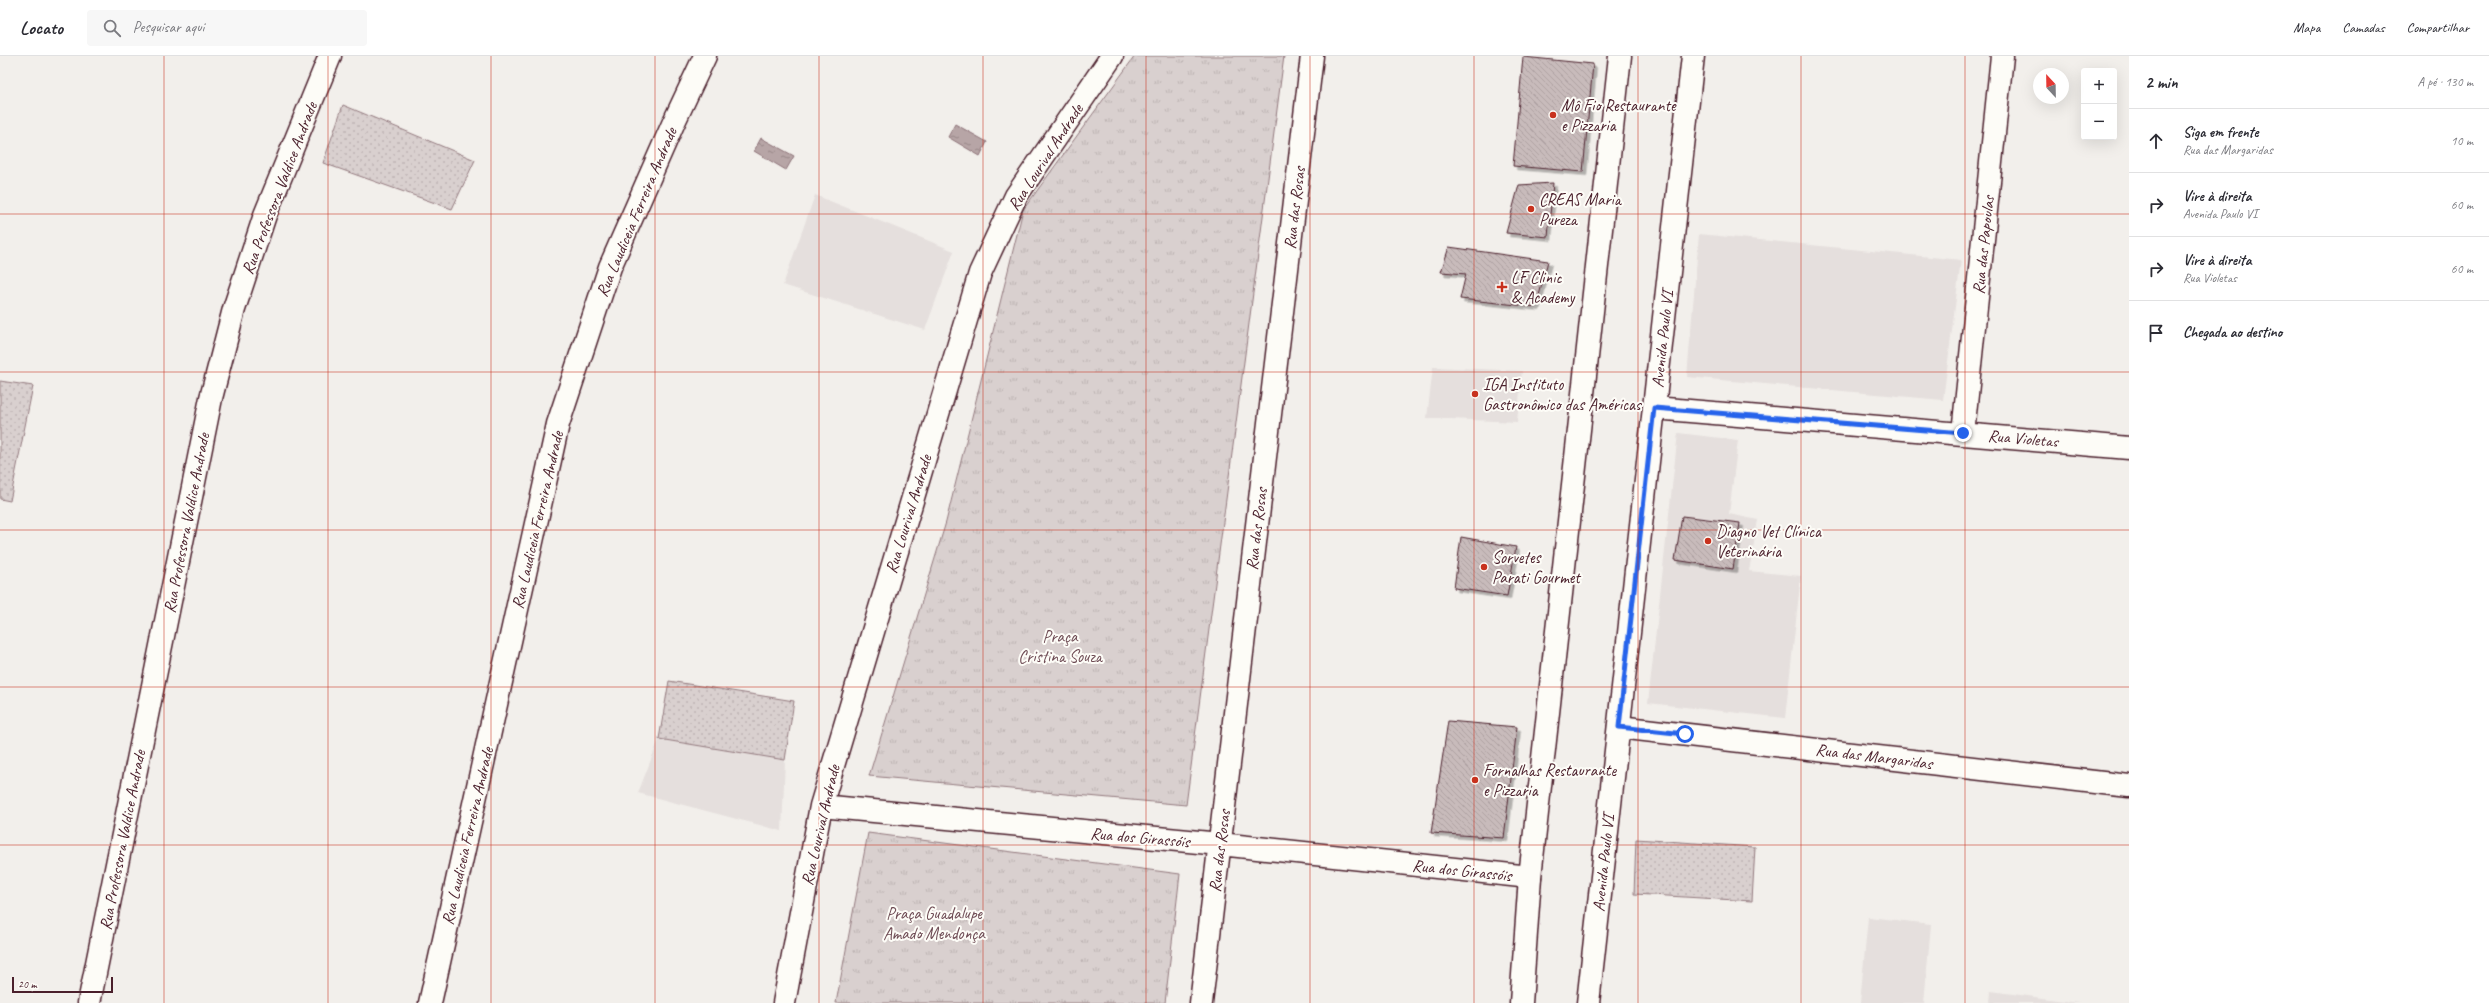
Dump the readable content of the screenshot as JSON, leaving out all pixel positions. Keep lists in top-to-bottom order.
{
  "streets": {
    "street": [
      "Rua Lourival Andrade",
      "Rua Professora Valdice Andrade",
      "Rua das Rosas",
      "Rua Laudiceia Ferreira Andrade",
      "Rua das Papoulas",
      "Avenida Paulo VI",
      "Rua Violetas",
      "Rua das Margaridas",
      "Rua dos Girassóis"
    ]
  },
  "crossings": [
    ["Rua Lourival Andrade", "Rua dos Girassóis"],
    ["Rua das Rosas", "Rua dos Girassóis"],
    ["Rua das Papoulas", "Rua Violetas"],
    ["Avenida Paulo VI", "Rua Violetas"],
    ["Avenida Paulo VI", "Rua das Margaridas"]
  ],
  "parks": ["Praça Cristina Souza", "Praça Guadalupe Amado Mendonça"],
  "places": {
    "other": [
      "Mô Fio Restaurante e Pizzaria",
      "CREAS Maria Pureza",
      "IGA Instituto Gastronômico das Américas",
      "Diagno Vet Clínica Veterinária",
      "Sorvetes Parati Gourmet",
      "Fornalhas Restaurante e Pizzaria"
    ],
    "health": ["LF Clinic & Academy"]
  },
  "scale_bar": "20 m",
  "north": "top",
  "page": {
    "header": "Locato",
    "search": "Pesquisar aqui",
    "nav": ["Mapa", "Camadas", "Compartilhar"],
    "heading": ["2 min", "A pé · 130 m"],
    "map_buttons": ["+", "−"],
    "list": [
      ["Siga em frente", "Rua das Margaridas", "10 m"],
      ["Vire à direita", "Avenida Paulo VI", "60 m"],
      ["Vire à direita", "Rua Violetas", "60 m"],
      "Chegada ao destino"
    ],
    "scale": "20 m"
  }
}
